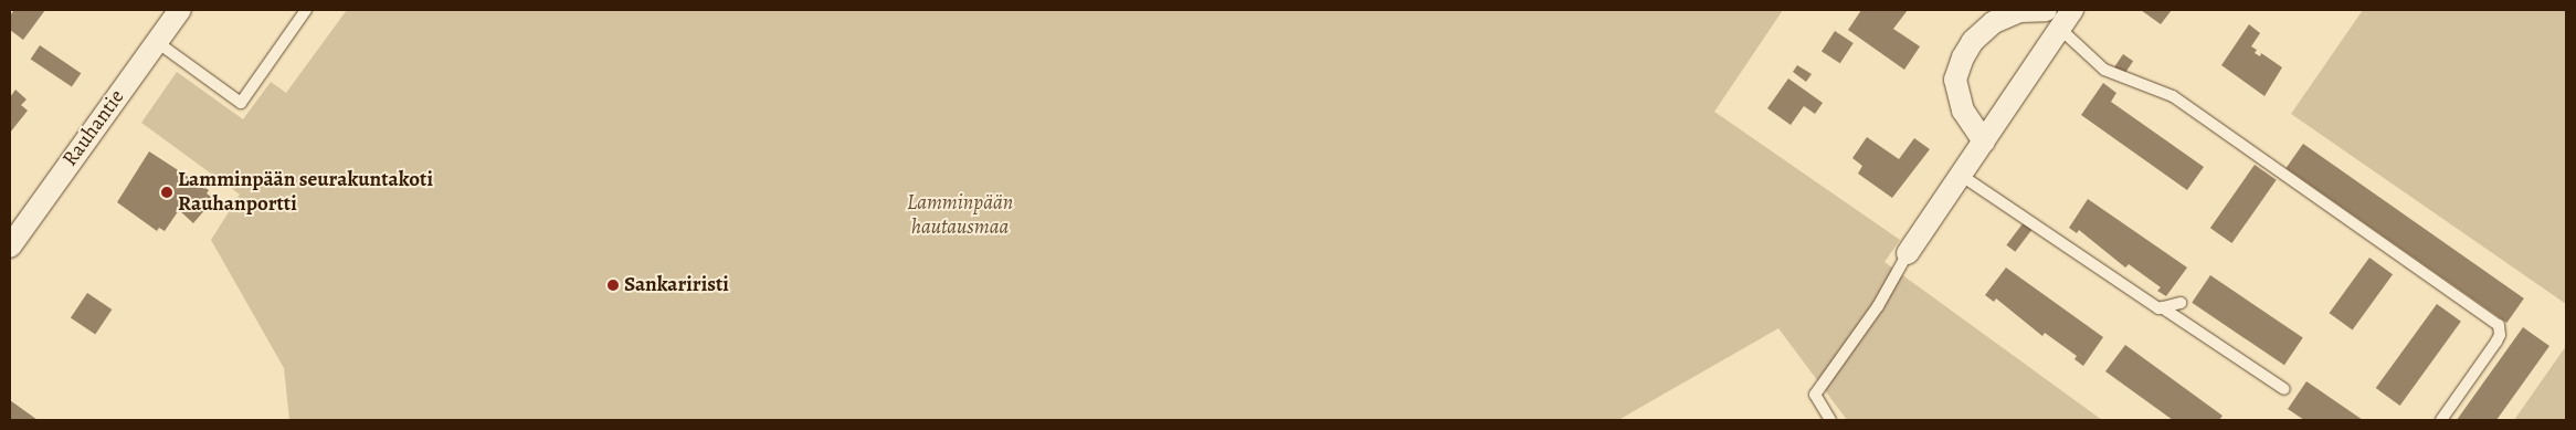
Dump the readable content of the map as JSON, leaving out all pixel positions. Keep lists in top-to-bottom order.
{
  "streets": {
    "street": ["Rauhantie"]
  },
  "parks": ["Lamminpään hautausmaa"],
  "places": ["Lamminpään seurakuntakoti Rauhanportti", "Sankariristi"]
}
